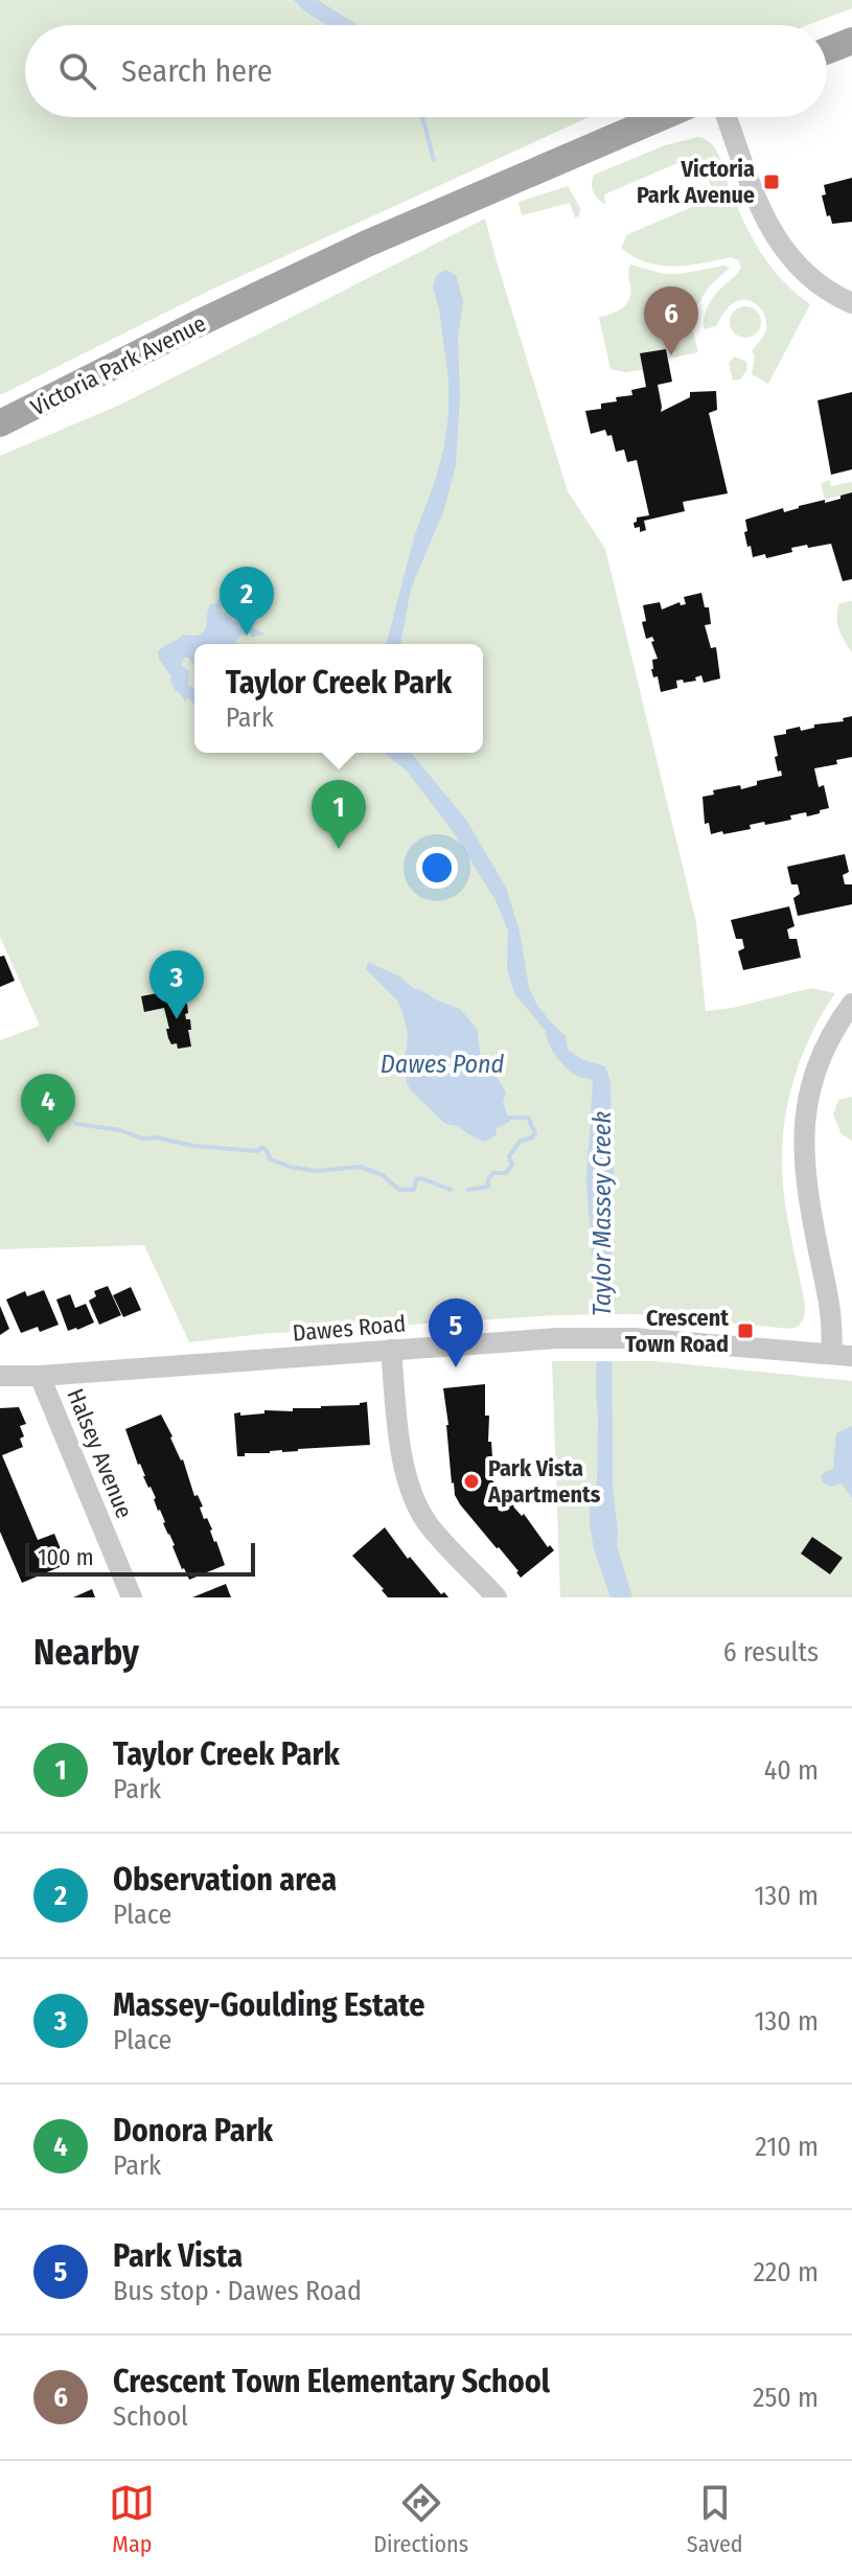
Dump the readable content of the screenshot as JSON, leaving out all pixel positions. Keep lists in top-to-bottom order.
{
  "streets": {
    "main road": ["Victoria Park Avenue"],
    "street": ["Dawes Road", "Halsey Avenue"]
  },
  "crossings": [
    ["Dawes Road", "Halsey Avenue"]
  ],
  "water": ["Dawes Pond", "Taylor Massey Creek"],
  "places": {
    "transit": ["Victoria Park Avenue", "Crescent Town Road"],
    "other": ["Park Vista Apartments"]
  },
  "scale_bar": "100 m",
  "page": {
    "search": "Search here",
    "pins": [
      "6",
      "2",
      "1",
      "3",
      "4",
      "5"
    ],
    "popup": ["Taylor Creek Park", "Park"],
    "scale": "100 m",
    "heading": ["Nearby", "6 results"],
    "list": [
      {
        "mark": "1",
        "name": "Taylor Creek Park",
        "note": "Park",
        "value": "40 m"
      },
      {
        "mark": "2",
        "name": "Observation area",
        "note": "Place",
        "value": "130 m"
      },
      {
        "mark": "3",
        "name": "Massey-Goulding Estate",
        "note": "Place",
        "value": "130 m"
      },
      {
        "mark": "4",
        "name": "Donora Park",
        "note": "Park",
        "value": "210 m"
      },
      {
        "mark": "5",
        "name": "Park Vista",
        "note": "Bus stop · Dawes Road",
        "value": "220 m"
      },
      {
        "mark": "6",
        "name": "Crescent Town Elementary School",
        "note": "School",
        "value": "250 m"
      }
    ],
    "nav": ["Map", "Directions", "Saved"]
  }
}
